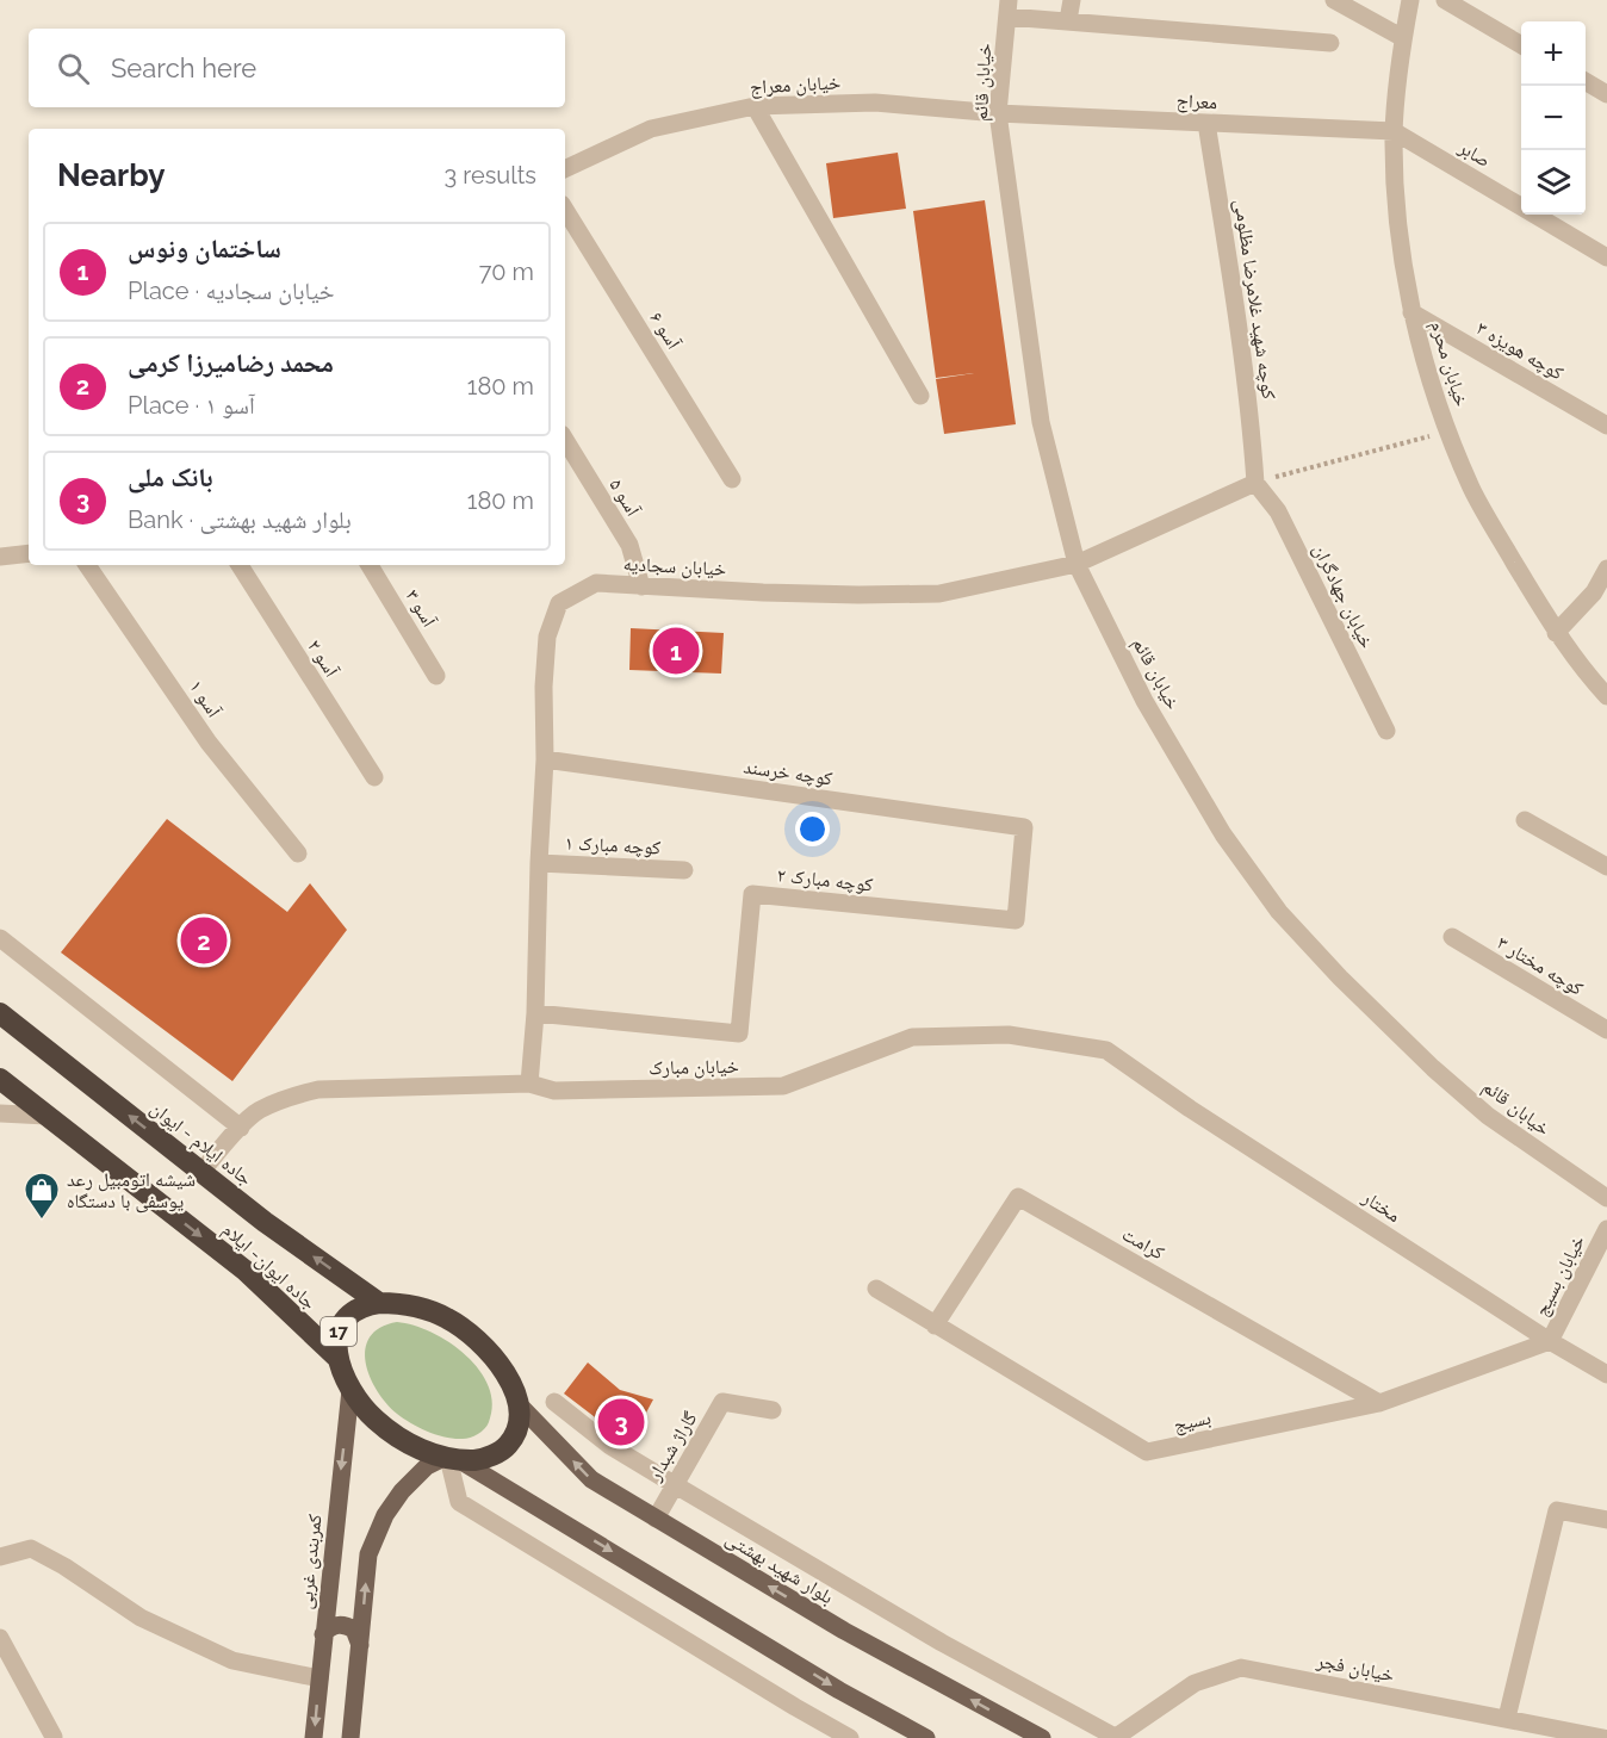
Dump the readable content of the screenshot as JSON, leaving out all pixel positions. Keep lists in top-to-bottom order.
{
  "streets": {
    "highway": ["جاده ایلام - ایوان", "جاده ایوان- ایلام", "17"],
    "main road": ["کمربندی غربی", "بلوار شهید بهشتی"],
    "street": [
      "خیابان قائم",
      "خیابان معراج",
      "معراج",
      "صابر",
      "کوچه شهید غلامرضا مظلومی",
      "آسو ۶",
      "کوچه هویزه ۳",
      "خیابان محرم",
      "آسو ۵",
      "خیابان سجادیه",
      "خیابان جهادگران",
      "آسو ۳",
      "آسو ۲",
      "آسو ۱",
      "کوچه خرسند",
      "کوچه مبارک ۱",
      "کوچه مبارک ۲",
      "کوچه مختار ۳",
      "خیابان مبارک",
      "مختار",
      "کرامت",
      "خیابان بسیج",
      "بسیج",
      "گاراژ شبدار",
      "خیابان فجر"
    ]
  },
  "crossings": [
    ["خیابان قائم", "خیابان معراج"],
    ["خیابان قائم", "معراج"],
    ["خیابان قائم", "خیابان سجادیه"],
    ["خیابان معراج", "معراج"],
    ["معراج", "صابر"],
    ["معراج", "کوچه شهید غلامرضا مظلومی"],
    ["معراج", "خیابان محرم"],
    ["صابر", "خیابان محرم"],
    ["کوچه شهید غلامرضا مظلومی", "خیابان سجادیه"],
    ["کوچه شهید غلامرضا مظلومی", "خیابان جهادگران"],
    ["کوچه هویزه ۳", "خیابان محرم"],
    ["آسو ۵", "خیابان سجادیه"],
    ["خیابان سجادیه", "خیابان جهادگران"],
    ["خیابان سجادیه", "کوچه خرسند"],
    ["خیابان سجادیه", "کوچه مبارک ۱"],
    ["خیابان سجادیه", "کوچه مبارک ۲"],
    ["خیابان سجادیه", "خیابان مبارک"],
    ["کوچه خرسند", "کوچه مبارک ۲"],
    ["خیابان مبارک", "جاده ایلام - ایوان"],
    ["خیابان مبارک", "مختار"],
    ["جاده ایلام - ایوان", "جاده ایوان- ایلام"],
    ["جاده ایلام - ایوان", "17"],
    ["جاده ایلام - ایوان", "کمربندی غربی"],
    ["جاده ایلام - ایوان", "بلوار شهید بهشتی"],
    ["مختار", "خیابان بسیج"],
    ["مختار", "بسیج"],
    ["کرامت", "بسیج"],
    ["جاده ایوان- ایلام", "17"],
    ["جاده ایوان- ایلام", "کمربندی غربی"],
    ["جاده ایوان- ایلام", "بلوار شهید بهشتی"],
    ["خیابان بسیج", "بسیج"],
    ["17", "کمربندی غربی"],
    ["17", "بلوار شهید بهشتی"],
    ["گاراژ شبدار", "بلوار شهید بهشتی"],
    ["کمربندی غربی", "بلوار شهید بهشتی"]
  ],
  "one_way": ["جاده ایلام - ایوان", "جاده ایوان- ایلام", "کمربندی غربی"],
  "places": {
    "shop": ["شیشه اتومبیل رعد یوسفی با دستگاه"]
  },
  "page": {
    "map_buttons": ["+", "−"],
    "search": "Search here",
    "heading": ["Nearby", "3 results"],
    "list": [
      {
        "mark": "1",
        "name": "ساختمان ونوس",
        "note": "Place · خیابان سجادیه",
        "value": "70 m"
      },
      {
        "mark": "2",
        "name": "محمد رضامیرزا کرمی",
        "note": "Place · آسو ۱",
        "value": "180 m"
      },
      {
        "mark": "3",
        "name": "بانک ملی",
        "note": "Bank · بلوار شهید بهشتی",
        "value": "180 m"
      }
    ],
    "pins": ["1", "2", "3"]
  }
}
